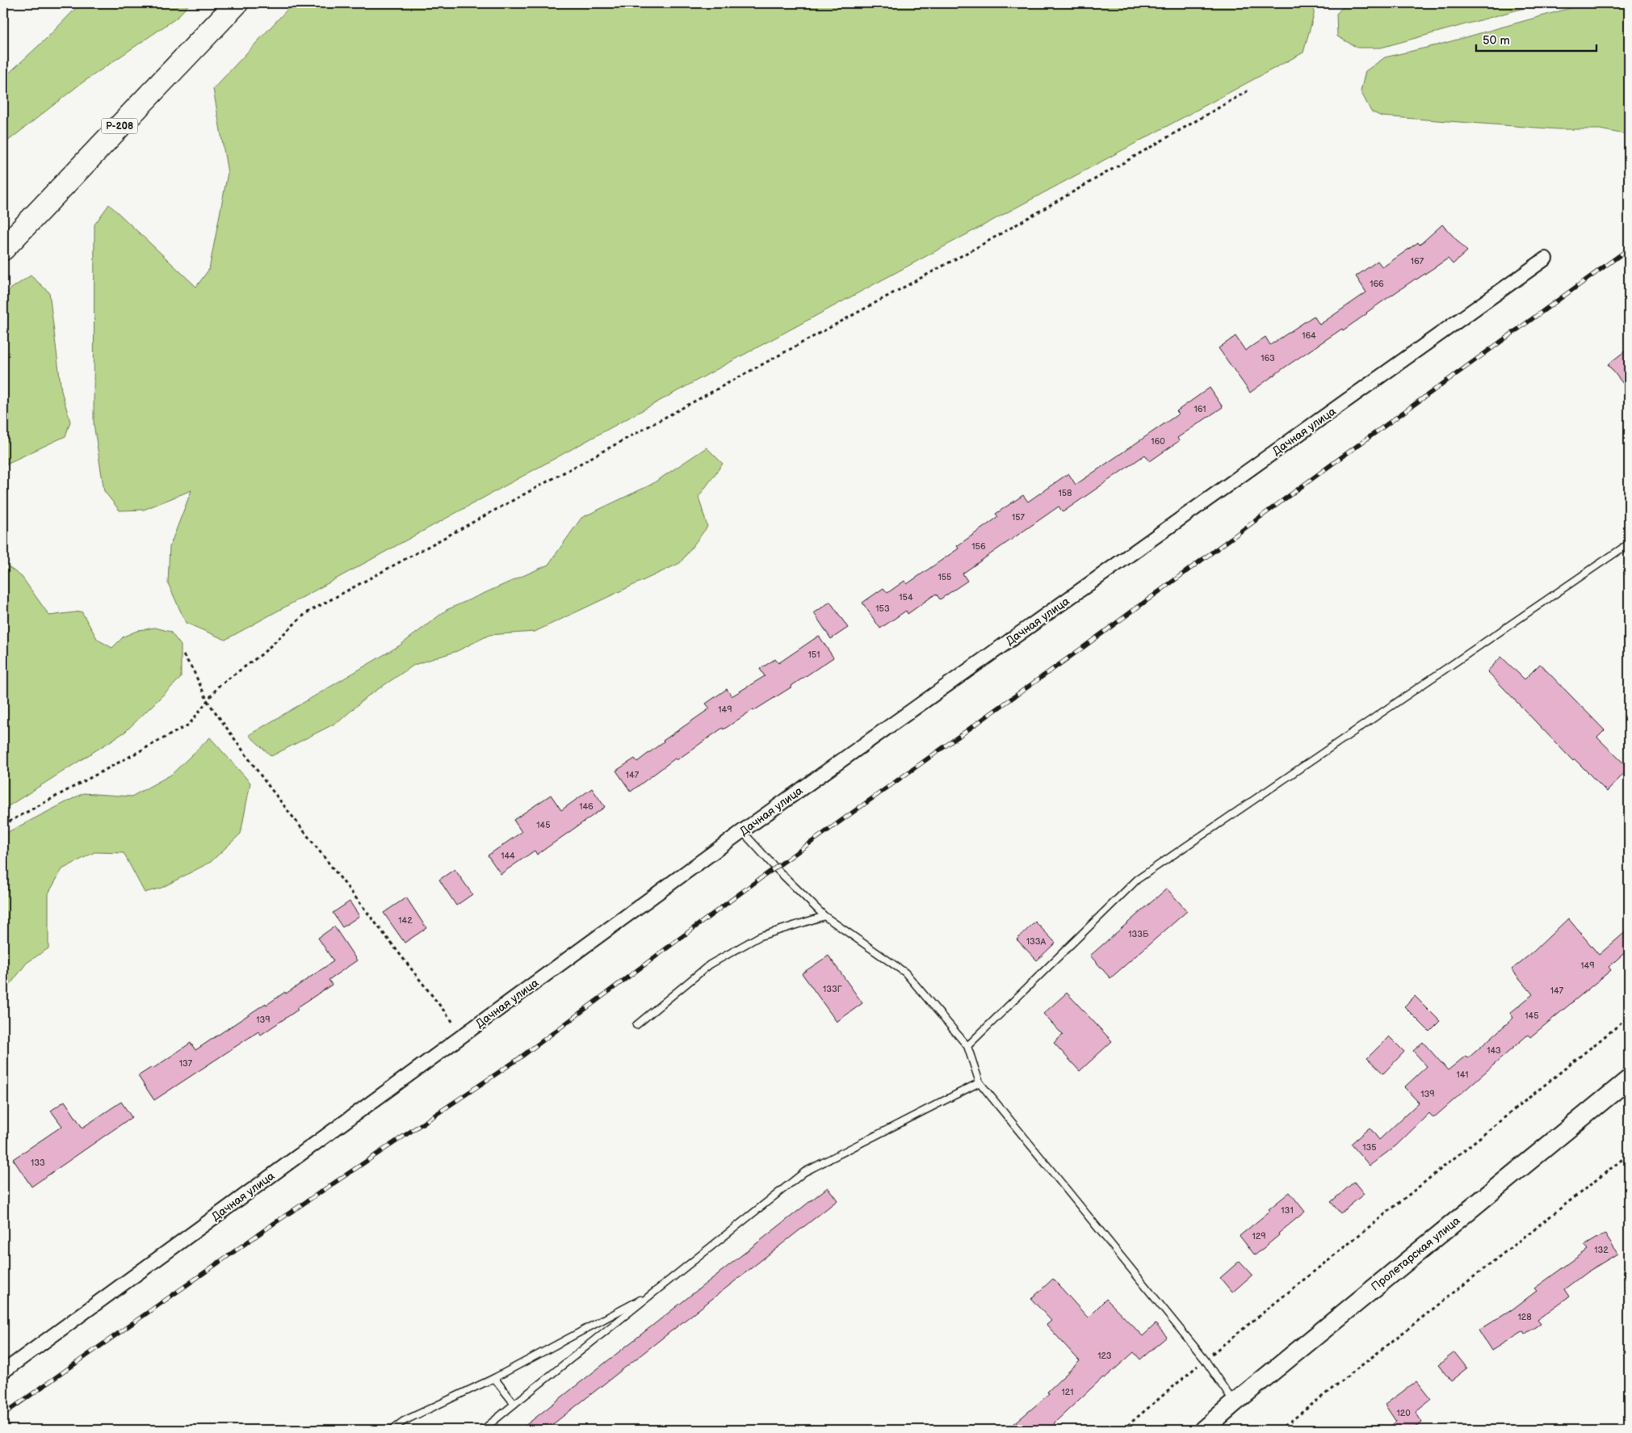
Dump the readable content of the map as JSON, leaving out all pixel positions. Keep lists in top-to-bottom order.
{
  "streets": {
    "highway": ["Р-208"],
    "main road": ["Пролетарская улица"],
    "street": ["Дачная улица"]
  },
  "house_numbers": [
    "167",
    "166",
    "164",
    "163",
    "161",
    "160",
    "158",
    "157",
    "156",
    "155",
    "154",
    "153",
    "151",
    "149",
    "147",
    "146",
    "145",
    "144",
    "142",
    "133Б",
    "133А",
    "149",
    "133Г",
    "147",
    "145",
    "139",
    "143",
    "137",
    "141",
    "139",
    "135",
    "133",
    "131",
    "129",
    "132",
    "128",
    "123",
    "121",
    "120"
  ],
  "scale_bar": "50 m"
}
